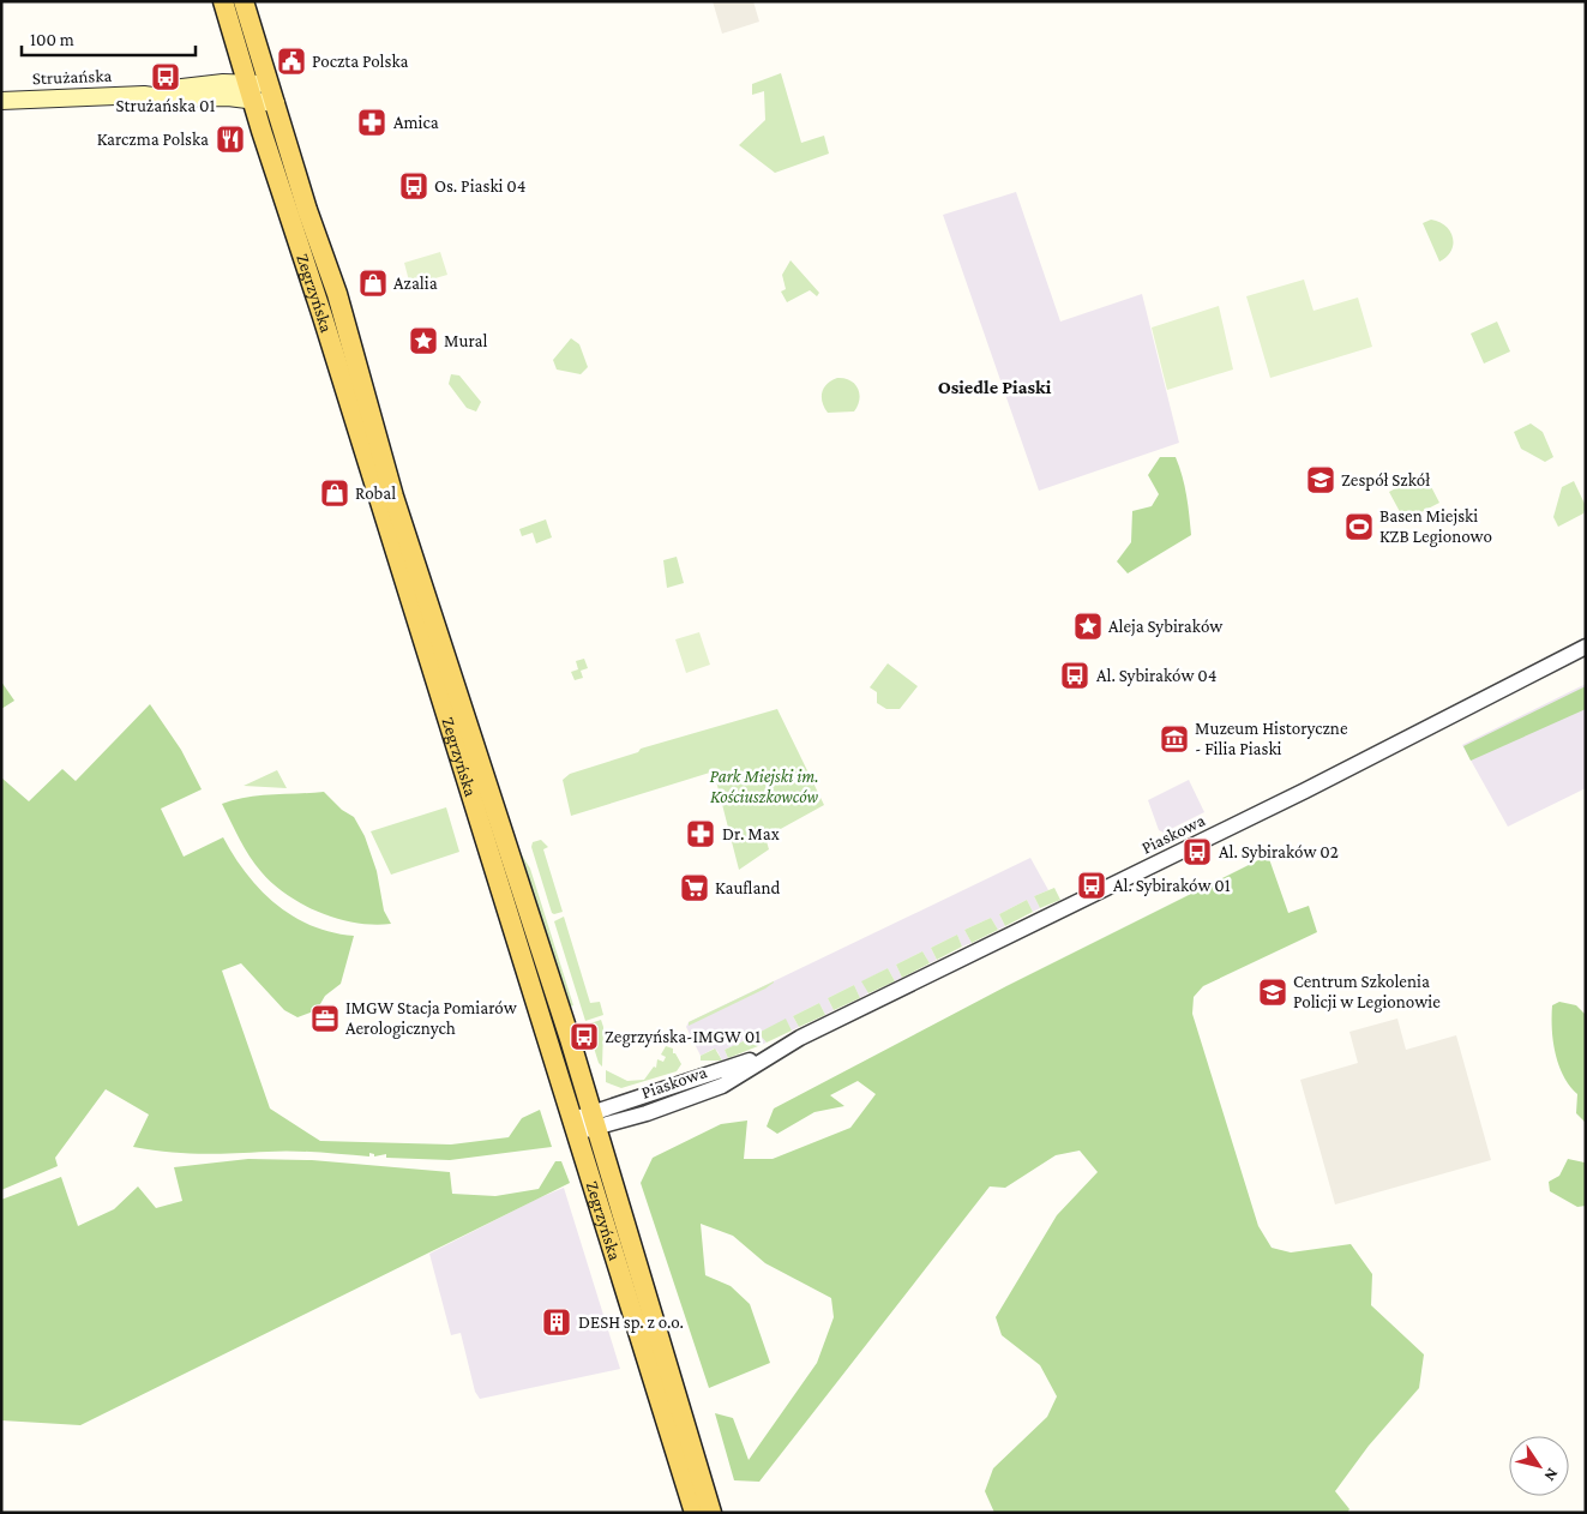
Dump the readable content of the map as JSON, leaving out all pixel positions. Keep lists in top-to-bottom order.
{
  "streets": {
    "main road": ["Strużańska", "Zegrzyńska"],
    "street": ["Piaskowa"]
  },
  "crossings": [
    ["Strużańska", "Zegrzyńska"],
    ["Zegrzyńska", "Piaskowa"]
  ],
  "districts": ["Osiedle Piaski"],
  "parks": ["Park Miejski im. Kościuszkowców"],
  "places": {
    "public building": ["Poczta Polska"],
    "bus stop": [
      "Strużańska 01",
      "Os. Piaski 04",
      "Al. Sybiraków 04",
      "Al. Sybiraków 02",
      "Al. Sybiraków 01",
      "Zegrzyńska-IMGW 01"
    ],
    "pharmacy": ["Amica", "Dr. Max"],
    "restaurant": ["Karczma Polska"],
    "shop": ["Azalia", "Robal"],
    "place": ["Mural", "Aleja Sybiraków"],
    "school or university": ["Zespół Szkół", "Centrum Szkolenia Policji w Legionowie"],
    "sports": ["Basen Miejski KZB Legionowo"],
    "museum": ["Muzeum Historyczne - Filia Piaski"],
    "supermarket": ["Kaufland"],
    "office": ["IMGW Stacja Pomiarów Aerologicznych"],
    "building": ["DESH sp. z o.o."]
  },
  "scale_bar": "100 m",
  "north": "bottom right"
}
